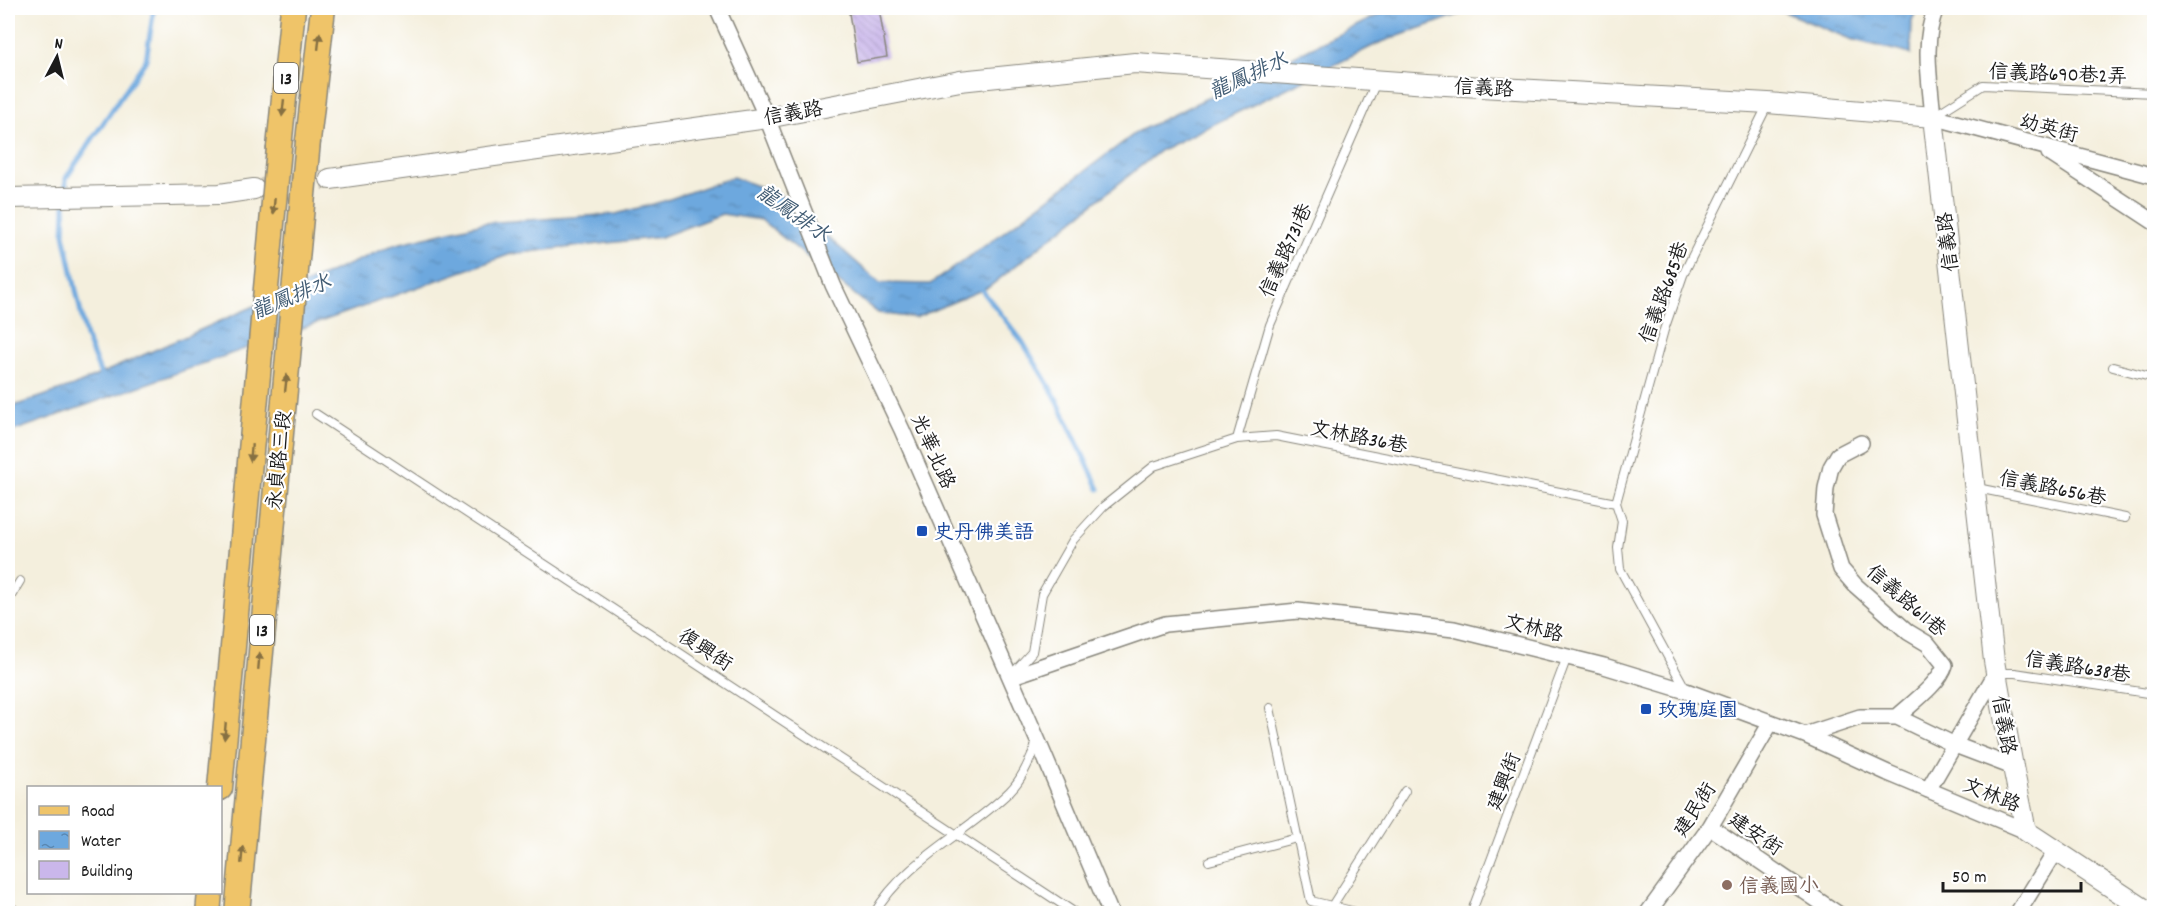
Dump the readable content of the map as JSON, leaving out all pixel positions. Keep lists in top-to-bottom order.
{
  "streets": {
    "main road": ["13", "永貞路三段"],
    "street": [
      "信義路",
      "幼英街",
      "光華北路",
      "信義路611巷",
      "文林路",
      "建民街",
      "建安街"
    ],
    "lane": [
      "信義路690巷2弄",
      "信義路731巷",
      "信義路685巷",
      "文林路36巷",
      "信義路656巷",
      "復興街",
      "信義路638巷",
      "建興街"
    ]
  },
  "crossings": [
    ["信義路690巷2弄", "信義路"],
    ["信義路690巷2弄", "幼英街"],
    ["信義路", "幼英街"],
    ["信義路", "信義路731巷"],
    ["信義路", "信義路685巷"],
    ["信義路", "光華北路"],
    ["信義路", "信義路656巷"],
    ["信義路", "文林路"],
    ["信義路", "信義路638巷"],
    ["信義路731巷", "文林路36巷"],
    ["信義路685巷", "文林路36巷"],
    ["文林路36巷", "光華北路"],
    ["文林路36巷", "文林路"],
    ["光華北路", "文林路"],
    ["文林路", "建興街"],
    ["文林路", "建民街"],
    ["建民街", "建安街"]
  ],
  "water": ["龍鳳排水"],
  "places": {
    "transit": ["史丹佛美語", "玫瑰庭園"],
    "other": ["信義國小"]
  },
  "legend": ["Road", "Water", "Building"],
  "scale_bar": "50 m",
  "north": "top"
}
